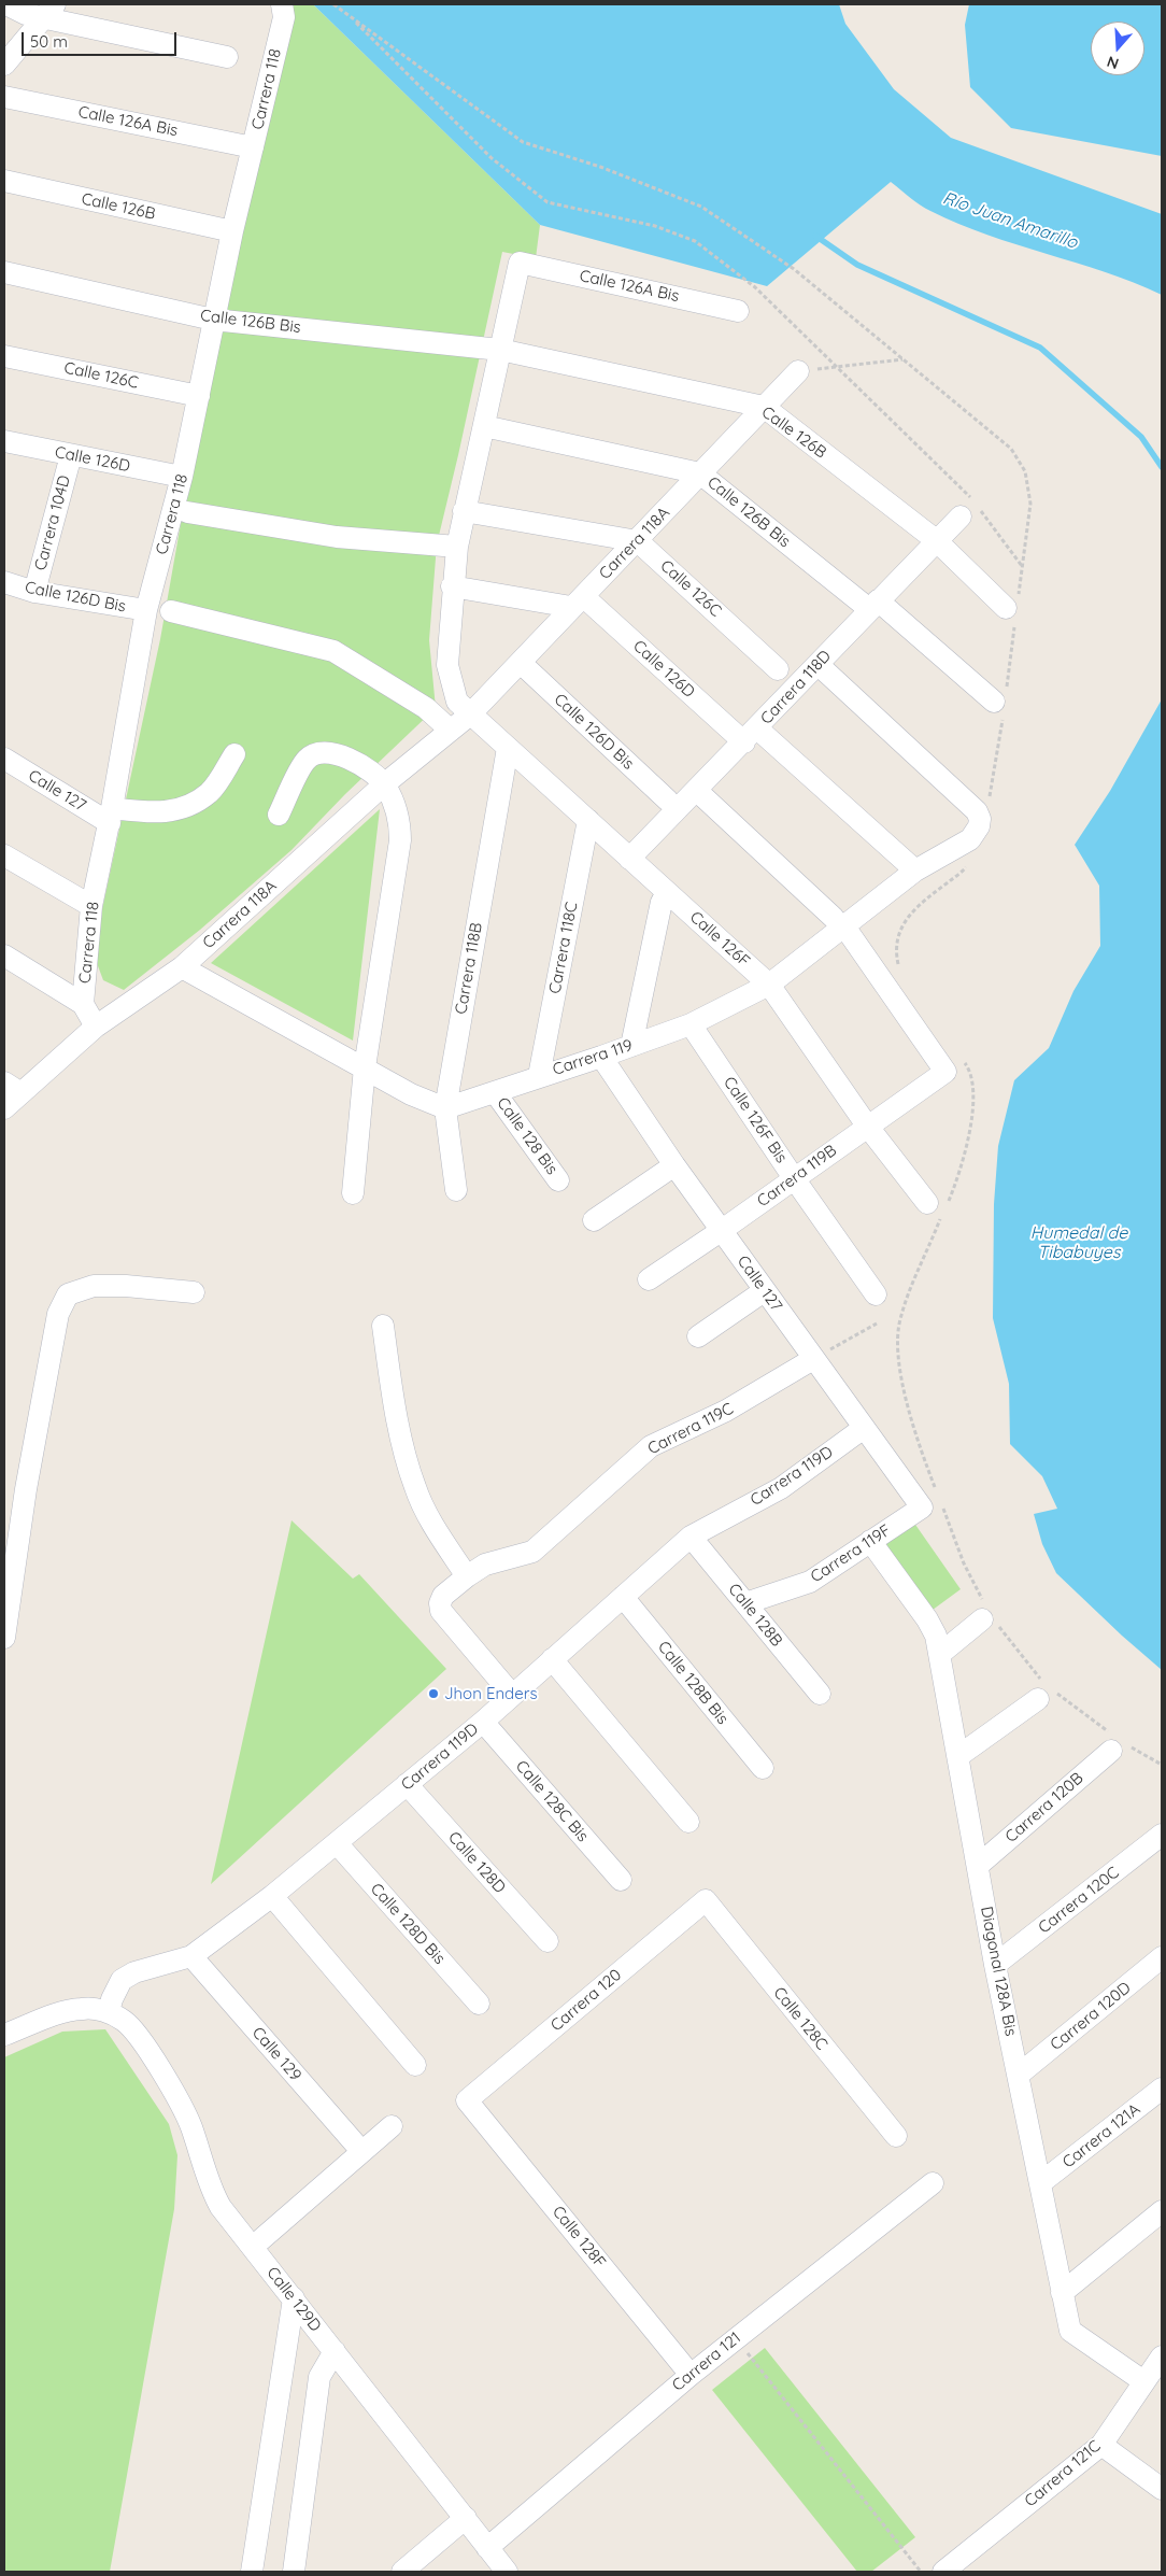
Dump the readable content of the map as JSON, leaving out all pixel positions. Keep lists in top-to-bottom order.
{
  "streets": {
    "street": [
      "Carrera 118",
      "Calle 126A Bis",
      "Calle 126B",
      "Calle 126B Bis",
      "Calle 126C",
      "Calle 126D",
      "Carrera 104D",
      "Carrera 118A",
      "Calle 126D Bis",
      "Carrera 118D",
      "Calle 127",
      "Calle 126F",
      "Carrera 118C",
      "Carrera 118B",
      "Carrera 119",
      "Calle 126F Bis",
      "Calle 128 Bis",
      "Carrera 119B",
      "Carrera 119C",
      "Carrera 119D",
      "Carrera 119F",
      "Calle 128B",
      "Calle 128B Bis",
      "Calle 128C Bis",
      "Carrera 120B",
      "Calle 128D",
      "Carrera 120C",
      "Calle 128D Bis",
      "Diagonal 128A Bis",
      "Carrera 120",
      "Carrera 120D",
      "Calle 128C",
      "Calle 129",
      "Carrera 121A",
      "Calle 128F",
      "Calle 129D",
      "Carrera 121",
      "Carrera 121C"
    ]
  },
  "crossings": [
    ["Carrera 118", "Calle 126A Bis"],
    ["Carrera 118", "Calle 126B"],
    ["Carrera 118", "Calle 126B Bis"],
    ["Carrera 118", "Calle 126C"],
    ["Carrera 118", "Calle 126D"],
    ["Carrera 118", "Carrera 118A"],
    ["Carrera 118", "Calle 126D Bis"],
    ["Carrera 118", "Calle 127"],
    ["Calle 126A Bis", "Calle 126B"],
    ["Calle 126A Bis", "Calle 126B Bis"],
    ["Calle 126B", "Calle 126B Bis"],
    ["Calle 126B", "Carrera 118A"],
    ["Calle 126B", "Carrera 118D"],
    ["Calle 126B Bis", "Carrera 118A"],
    ["Calle 126B Bis", "Carrera 118D"],
    ["Calle 126C", "Carrera 118A"],
    ["Calle 126D", "Carrera 104D"],
    ["Calle 126D", "Carrera 118A"],
    ["Calle 126D", "Carrera 118D"],
    ["Calle 126D", "Carrera 119"],
    ["Carrera 104D", "Calle 126D Bis"],
    ["Carrera 118A", "Calle 126D Bis"],
    ["Carrera 118A", "Calle 126F"],
    ["Carrera 118D", "Calle 126F"],
    ["Carrera 118D", "Carrera 119"],
    ["Calle 127", "Carrera 119"],
    ["Calle 127", "Carrera 119B"],
    ["Calle 127", "Carrera 119C"],
    ["Calle 127", "Carrera 119D"],
    ["Calle 127", "Carrera 119F"],
    ["Calle 126F", "Carrera 118C"],
    ["Calle 126F", "Carrera 118B"],
    ["Calle 126F", "Carrera 119"],
    ["Calle 126F", "Carrera 119B"],
    ["Carrera 118C", "Carrera 119"],
    ["Carrera 118B", "Carrera 119"],
    ["Carrera 119", "Calle 126F Bis"],
    ["Carrera 119", "Calle 128 Bis"],
    ["Carrera 119", "Carrera 119B"],
    ["Calle 126F Bis", "Carrera 119B"],
    ["Carrera 119C", "Carrera 119D"],
    ["Carrera 119D", "Calle 128B"],
    ["Carrera 119D", "Calle 128B Bis"],
    ["Carrera 119D", "Calle 128C Bis"],
    ["Carrera 119D", "Calle 128D"],
    ["Carrera 119D", "Calle 128D Bis"],
    ["Carrera 119D", "Calle 129"],
    ["Carrera 119D", "Calle 129D"],
    ["Carrera 119F", "Calle 128B"],
    ["Carrera 119F", "Diagonal 128A Bis"],
    ["Carrera 120B", "Diagonal 128A Bis"],
    ["Carrera 120C", "Diagonal 128A Bis"],
    ["Diagonal 128A Bis", "Carrera 120D"],
    ["Diagonal 128A Bis", "Carrera 121A"],
    ["Diagonal 128A Bis", "Carrera 121C"],
    ["Carrera 120", "Calle 128C"],
    ["Carrera 120", "Calle 128F"],
    ["Calle 128F", "Carrera 121"],
    ["Calle 129D", "Carrera 121"]
  ],
  "water": ["Río Juan Amarillo", "Humedal de Tibabuyes"],
  "places": ["Jhon Enders"],
  "scale_bar": "50 m",
  "north": "bottom"
}
